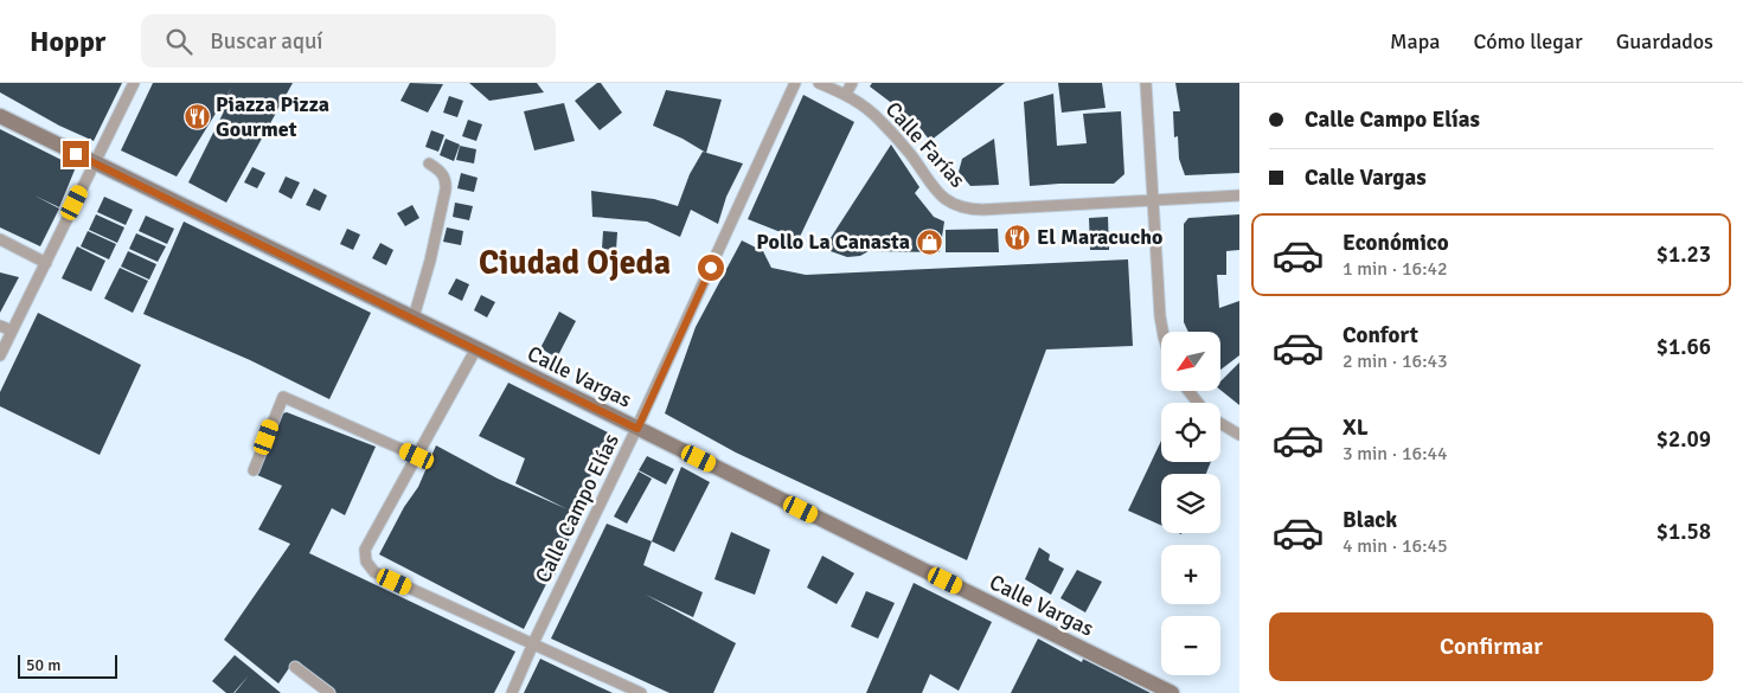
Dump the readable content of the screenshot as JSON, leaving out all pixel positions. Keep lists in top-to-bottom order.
{
  "streets": {
    "street": ["Calle Farías", "Calle Vargas", "Calle Campo Elías"]
  },
  "crossings": [
    ["Calle Vargas", "Calle Campo Elías"]
  ],
  "districts": ["Ciudad Ojeda"],
  "places": {
    "restaurant": ["Piazza Pizza Gourmet", "El Maracucho"],
    "shop": ["Pollo La Canasta"]
  },
  "scale_bar": "50 m",
  "north": "bottom left",
  "page": {
    "header": "Hoppr",
    "search": "Buscar aquí",
    "nav": ["Mapa", "Cómo llegar", "Guardados"],
    "banner": ["Calle Campo Elías", "Calle Vargas"],
    "list": [
      {
        "name": "Económico",
        "note": "1 min · 16:42",
        "value": "$1.23"
      },
      {
        "name": "Confort",
        "note": "2 min · 16:43",
        "value": "$1.66"
      },
      {
        "name": "XL",
        "note": "3 min · 16:44",
        "value": "$2.09"
      },
      {
        "name": "Black",
        "note": "4 min · 16:45",
        "value": "$1.58"
      }
    ],
    "map_buttons": ["+", "−"],
    "buttons": "Confirmar",
    "scale": "50 m"
  }
}
